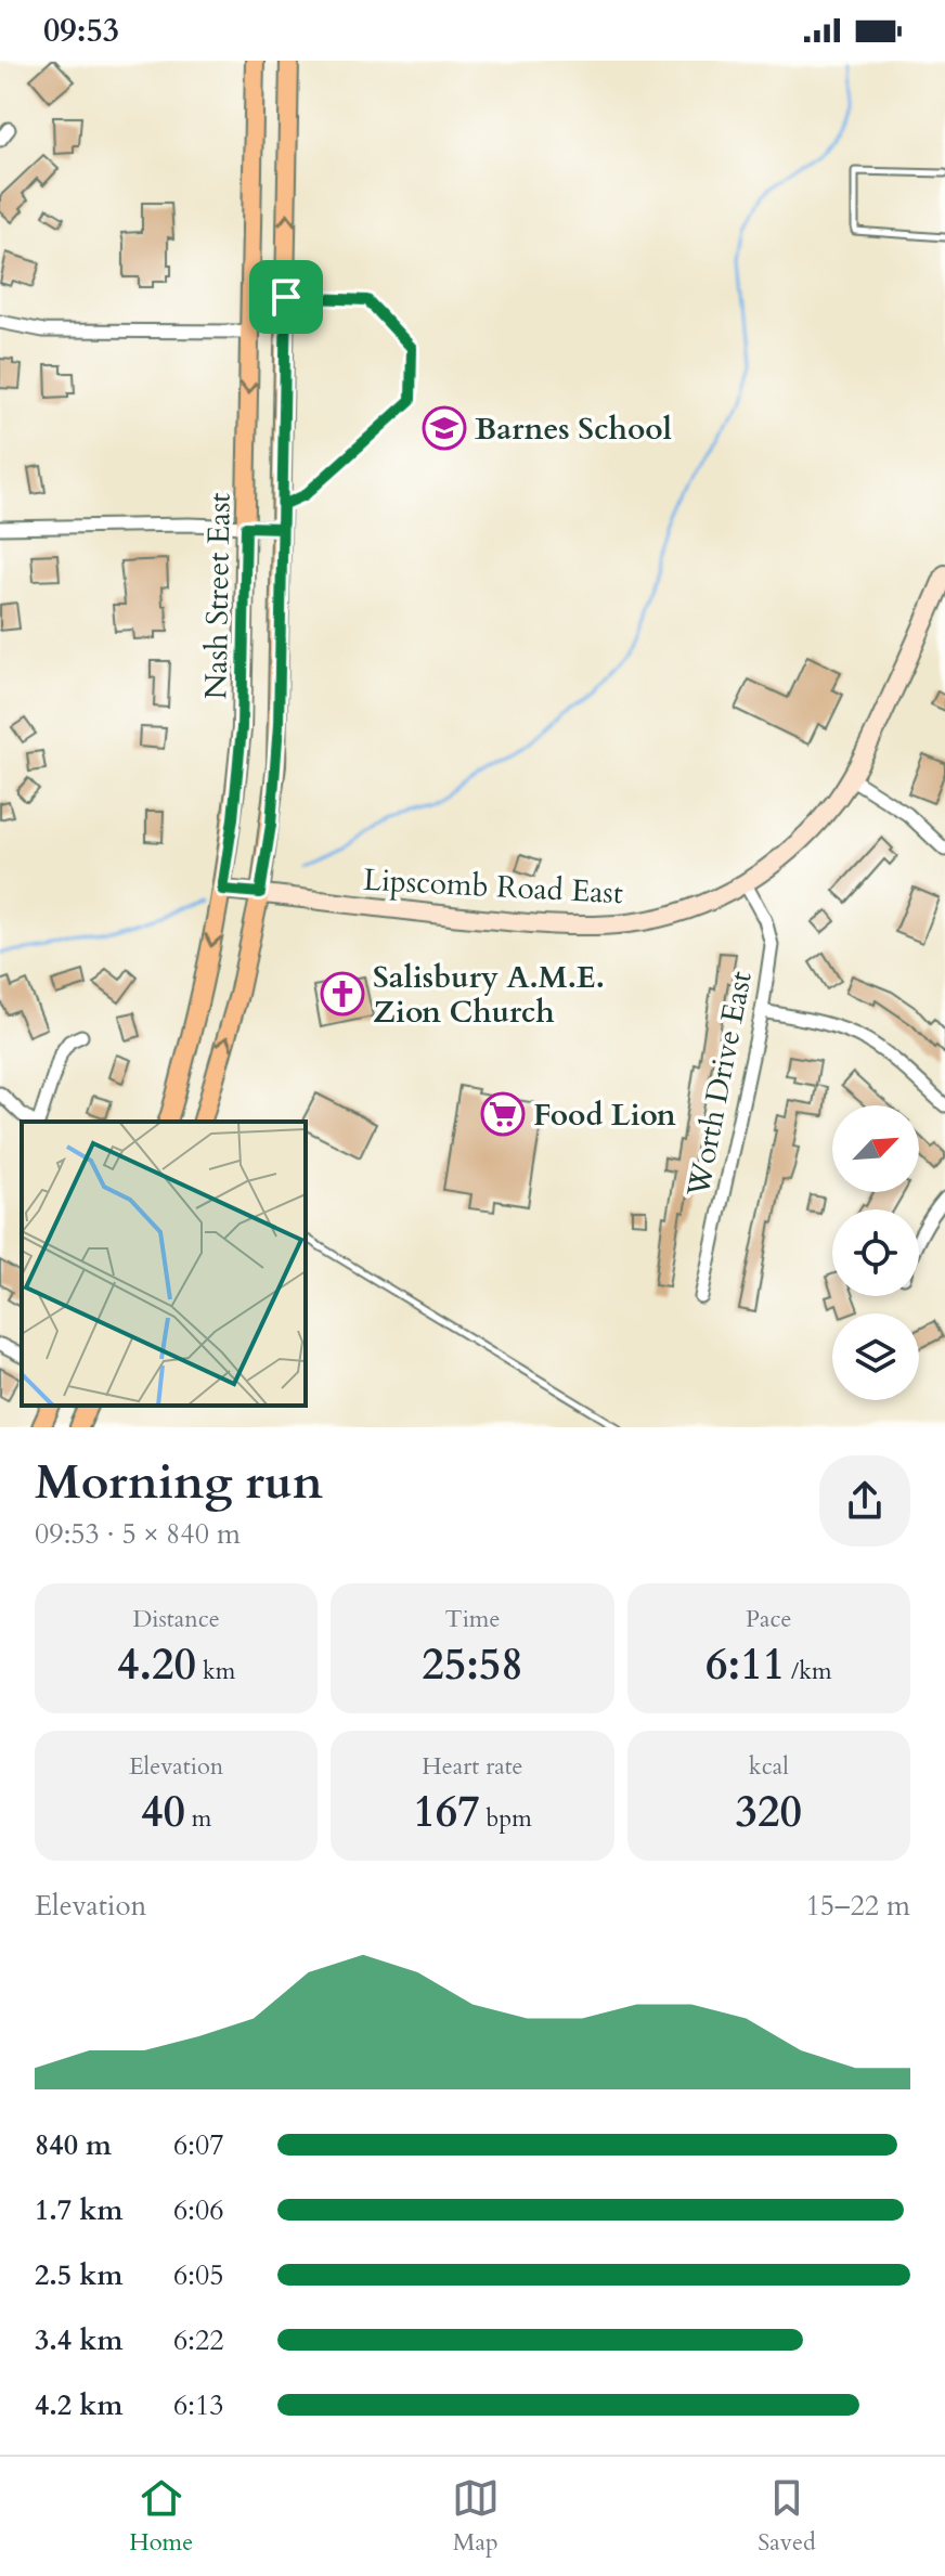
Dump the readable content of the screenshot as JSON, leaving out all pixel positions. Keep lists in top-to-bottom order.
{
  "streets": {
    "main road": ["Nash Street East"],
    "street": ["Lipscomb Road East", "Worth Drive East"]
  },
  "crossings": [
    ["Nash Street East", "Lipscomb Road East"],
    ["Lipscomb Road East", "Worth Drive East"]
  ],
  "places": {
    "school or university": ["Barnes School"],
    "church": ["Salisbury A.M.E. Zion Church"],
    "supermarket": ["Food Lion"]
  },
  "north": "top right",
  "page": {
    "status": "09:53",
    "heading": ["Morning run", "09:53 · 5 × 840 m"],
    "stats": [
      ["Distance", "4.20 km"],
      ["Time", "25:58"],
      ["Pace", "6:11 /km"],
      ["Elevation", "40 m"],
      ["Heart rate", "167 bpm"],
      ["kcal", "320"]
    ],
    "chart": ["Elevation", "15–22 m"],
    "list": [
      {
        "name": "840 m",
        "note": "6:07"
      },
      {
        "name": "1.7 km",
        "note": "6:06"
      },
      {
        "name": "2.5 km",
        "note": "6:05"
      },
      {
        "name": "3.4 km",
        "note": "6:22"
      },
      {
        "name": "4.2 km",
        "note": "6:13"
      }
    ],
    "tabs": ["Home", "Map", "Saved"]
  }
}
